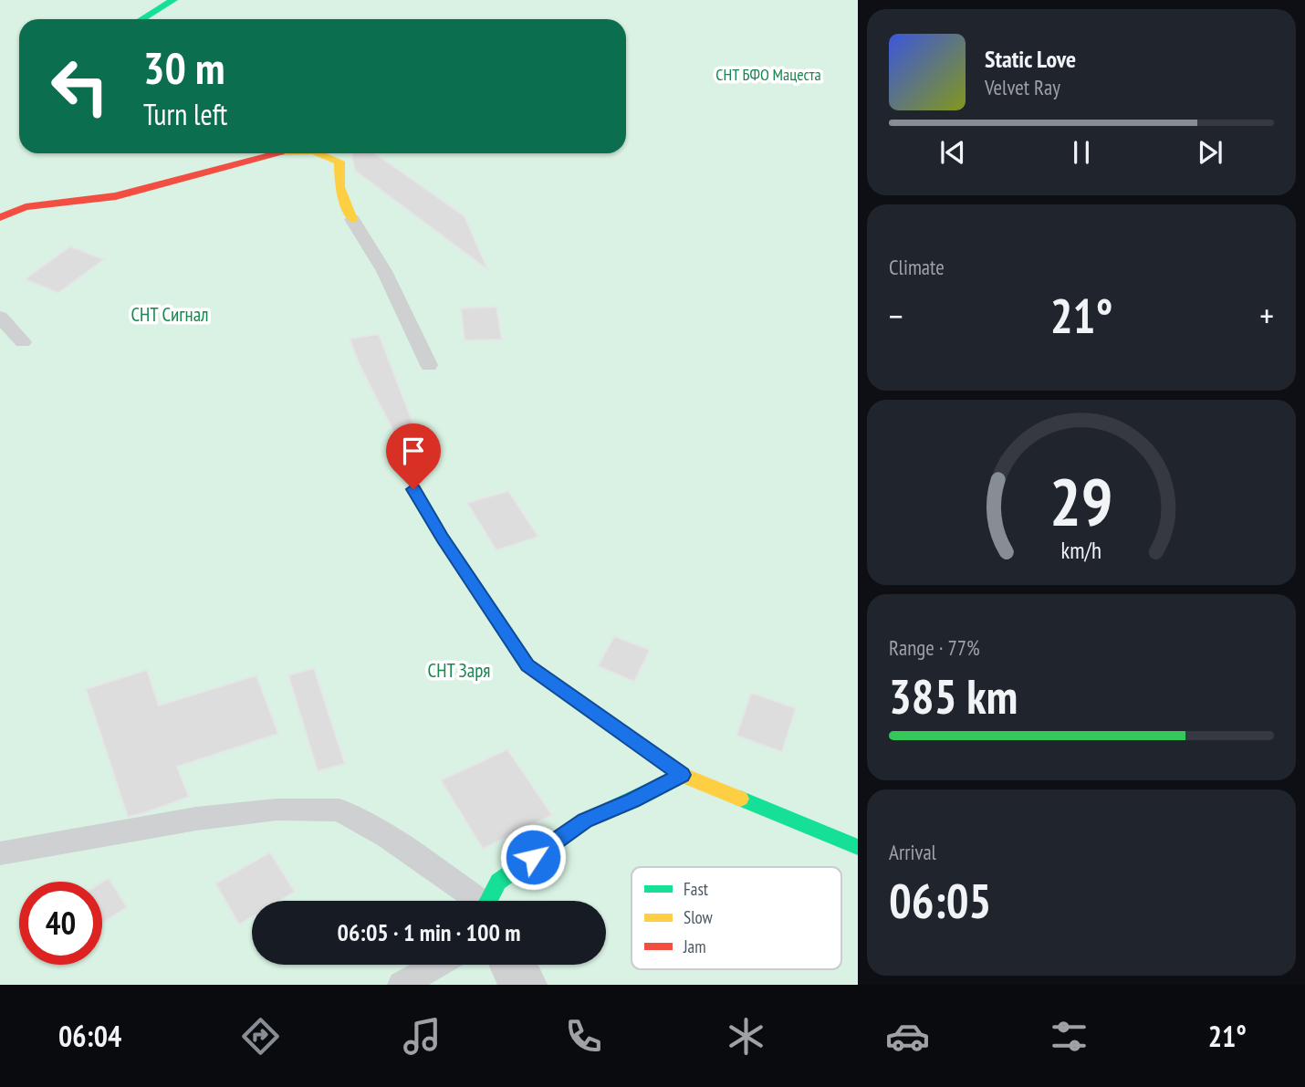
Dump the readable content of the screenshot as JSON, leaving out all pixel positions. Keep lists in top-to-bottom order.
{
  "parks": ["СНТ БФО Мацеста", "СНТ Сигнал", "СНТ Заря"],
  "legend": ["Fast", "Slow", "Jam"],
  "page": {
    "turn": ["30 m", "Turn left"],
    "song": ["Static Love", "Velvet Ray"],
    "tile": [
      "Climate",
      ["Range · 77%", "385 km"],
      ["Arrival", "06:05"]
    ],
    "heat": ["−", "21°", "+"],
    "limit": "40",
    "trip": "06:05 · 1 min · 100 m",
    "tabs": ["06:04", "21°"],
    "gauge": ["29", "km/h"]
  }
}
